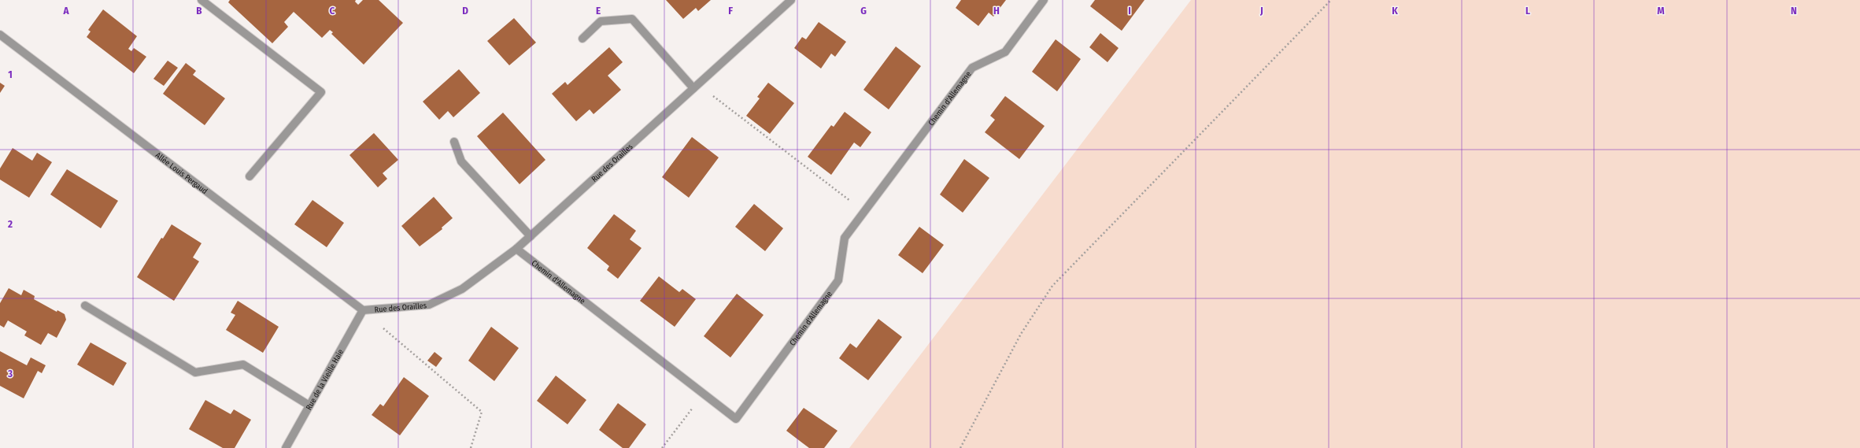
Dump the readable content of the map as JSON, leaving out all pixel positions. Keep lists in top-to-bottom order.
{
  "streets": {
    "street": [
      "Chemin d'Allemagne",
      "Rue des Orailles",
      "Allée Louis Pergaud",
      "Rue de la Vieille Haie"
    ]
  },
  "crossings": [
    ["Chemin d'Allemagne", "Rue des Orailles"],
    ["Rue des Orailles", "Allée Louis Pergaud"],
    ["Rue des Orailles", "Rue de la Vieille Haie"],
    ["Allée Louis Pergaud", "Rue de la Vieille Haie"]
  ],
  "grid": {
    "columns": [
      "A",
      "B",
      "C",
      "D",
      "E",
      "F",
      "G",
      "H",
      "I",
      "J",
      "K",
      "L",
      "M",
      "N"
    ],
    "rows": ["1", "2", "3"]
  }
}
